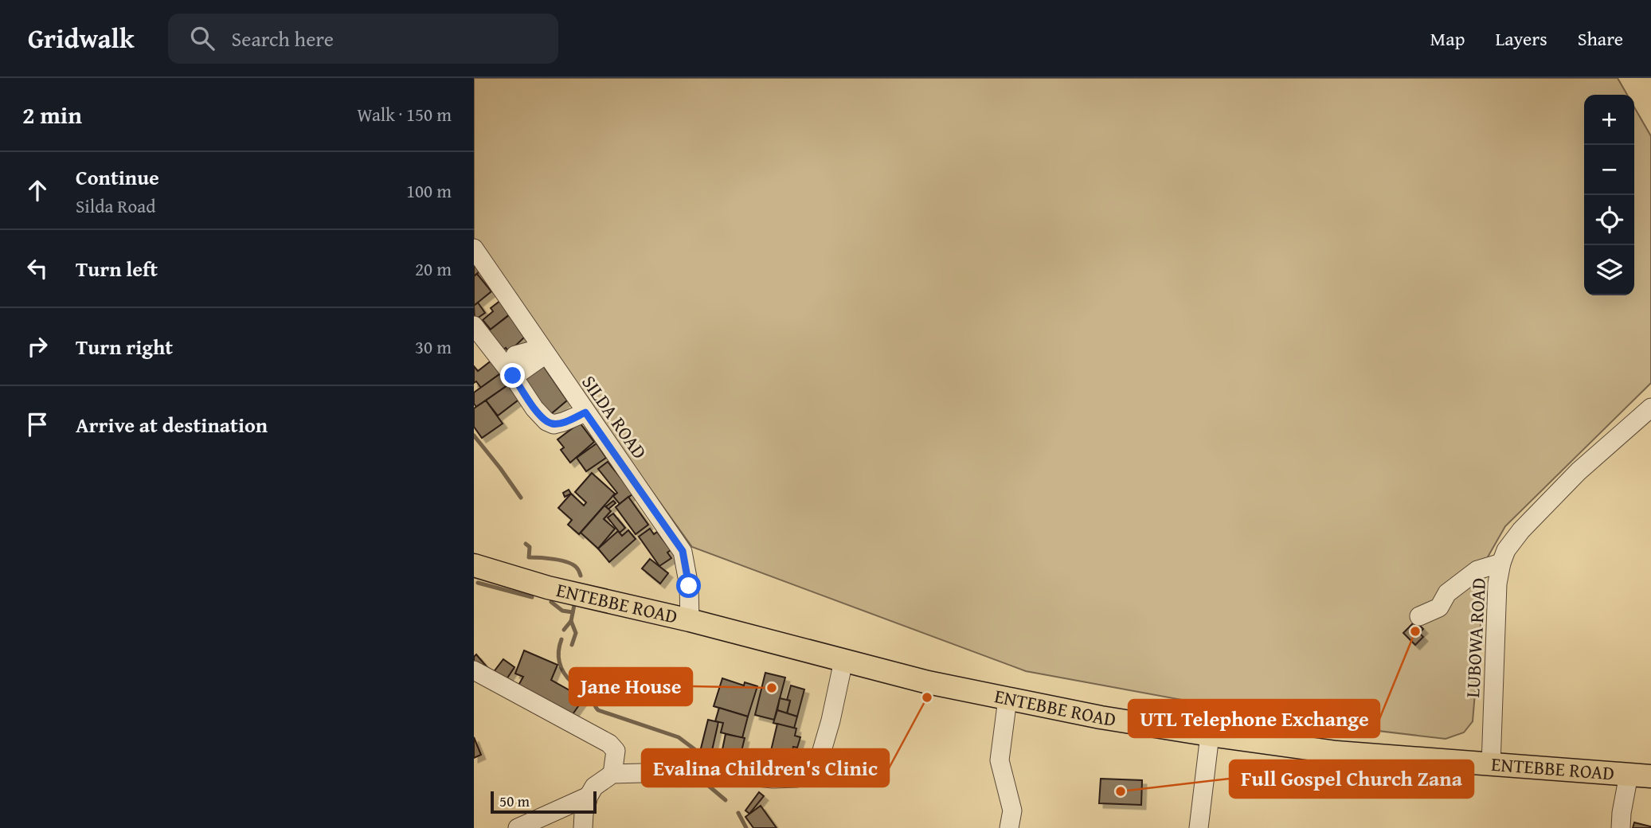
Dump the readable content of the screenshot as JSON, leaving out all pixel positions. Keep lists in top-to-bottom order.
{
  "streets": {
    "main road": ["ENTEBBE ROAD"],
    "street": ["SILDA ROAD", "LUBOWA ROAD"]
  },
  "crossings": [
    ["SILDA ROAD", "ENTEBBE ROAD"],
    ["ENTEBBE ROAD", "LUBOWA ROAD"]
  ],
  "places": [
    "UTL Telephone Exchange",
    "Jane House",
    "Evalina Children's Clinic",
    "Full Gospel Church Zana"
  ],
  "scale_bar": "50 m",
  "page": {
    "header": "Gridwalk",
    "search": "Search here",
    "nav": ["Map", "Layers", "Share"],
    "heading": ["2 min", "Walk · 150 m"],
    "map_buttons": ["+", "−"],
    "list": [
      ["Continue", "Silda Road", "100 m"],
      ["Turn left", "20 m"],
      ["Turn right", "30 m"],
      "Arrive at destination"
    ],
    "scale": "50 m"
  }
}
